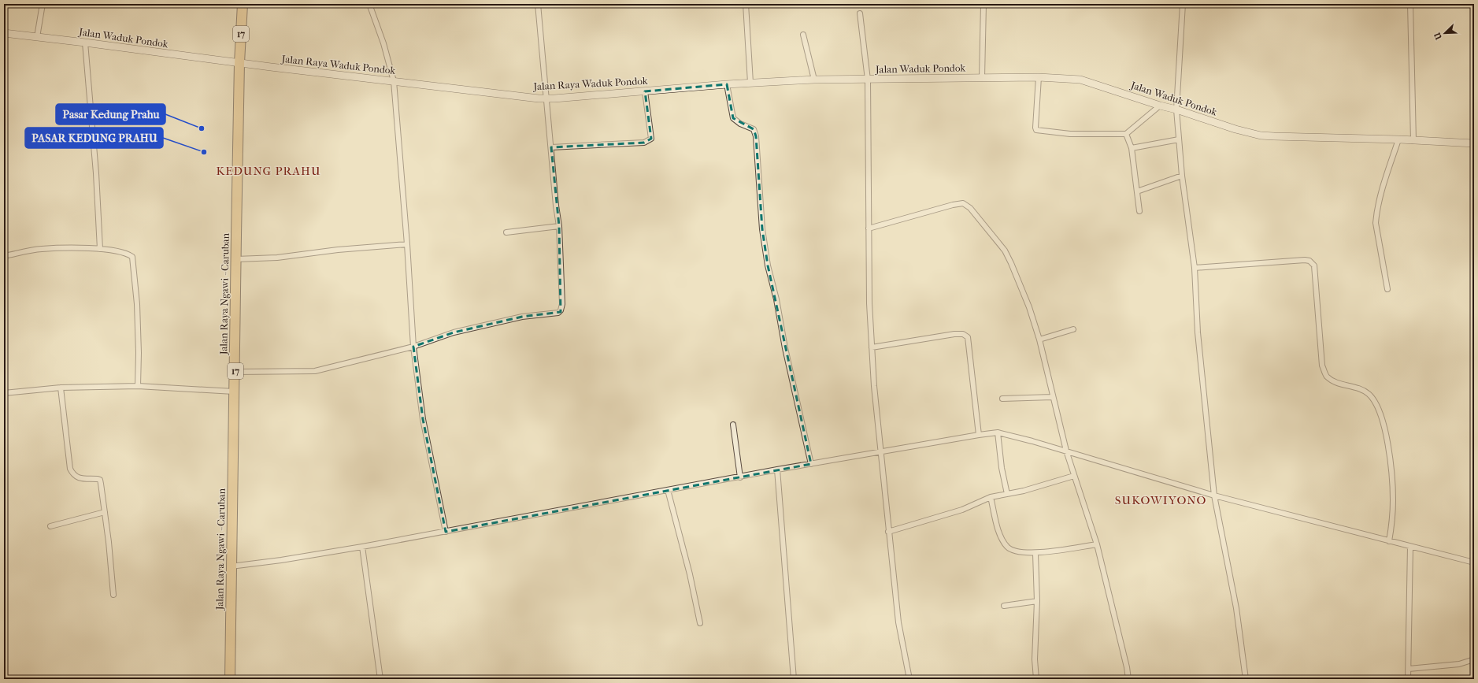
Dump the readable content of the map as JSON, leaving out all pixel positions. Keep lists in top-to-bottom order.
{
  "streets": {
    "highway": ["17", "Jalan Raya Ngawi - Caruban"],
    "street": ["Jalan Waduk Pondok", "Jalan Raya Waduk Pondok"]
  },
  "crossings": [
    ["Jalan Waduk Pondok", "Jalan Raya Waduk Pondok"],
    ["Jalan Waduk Pondok", "Jalan Raya Ngawi - Caruban"],
    ["Jalan Raya Waduk Pondok", "Jalan Raya Ngawi - Caruban"]
  ],
  "districts": ["KEDUNG PRAHU", "SUKOWIYONO"],
  "places": ["Pasar Kedung Prahu", "PASAR KEDUNG PRAHU"],
  "north": "bottom left"
}
